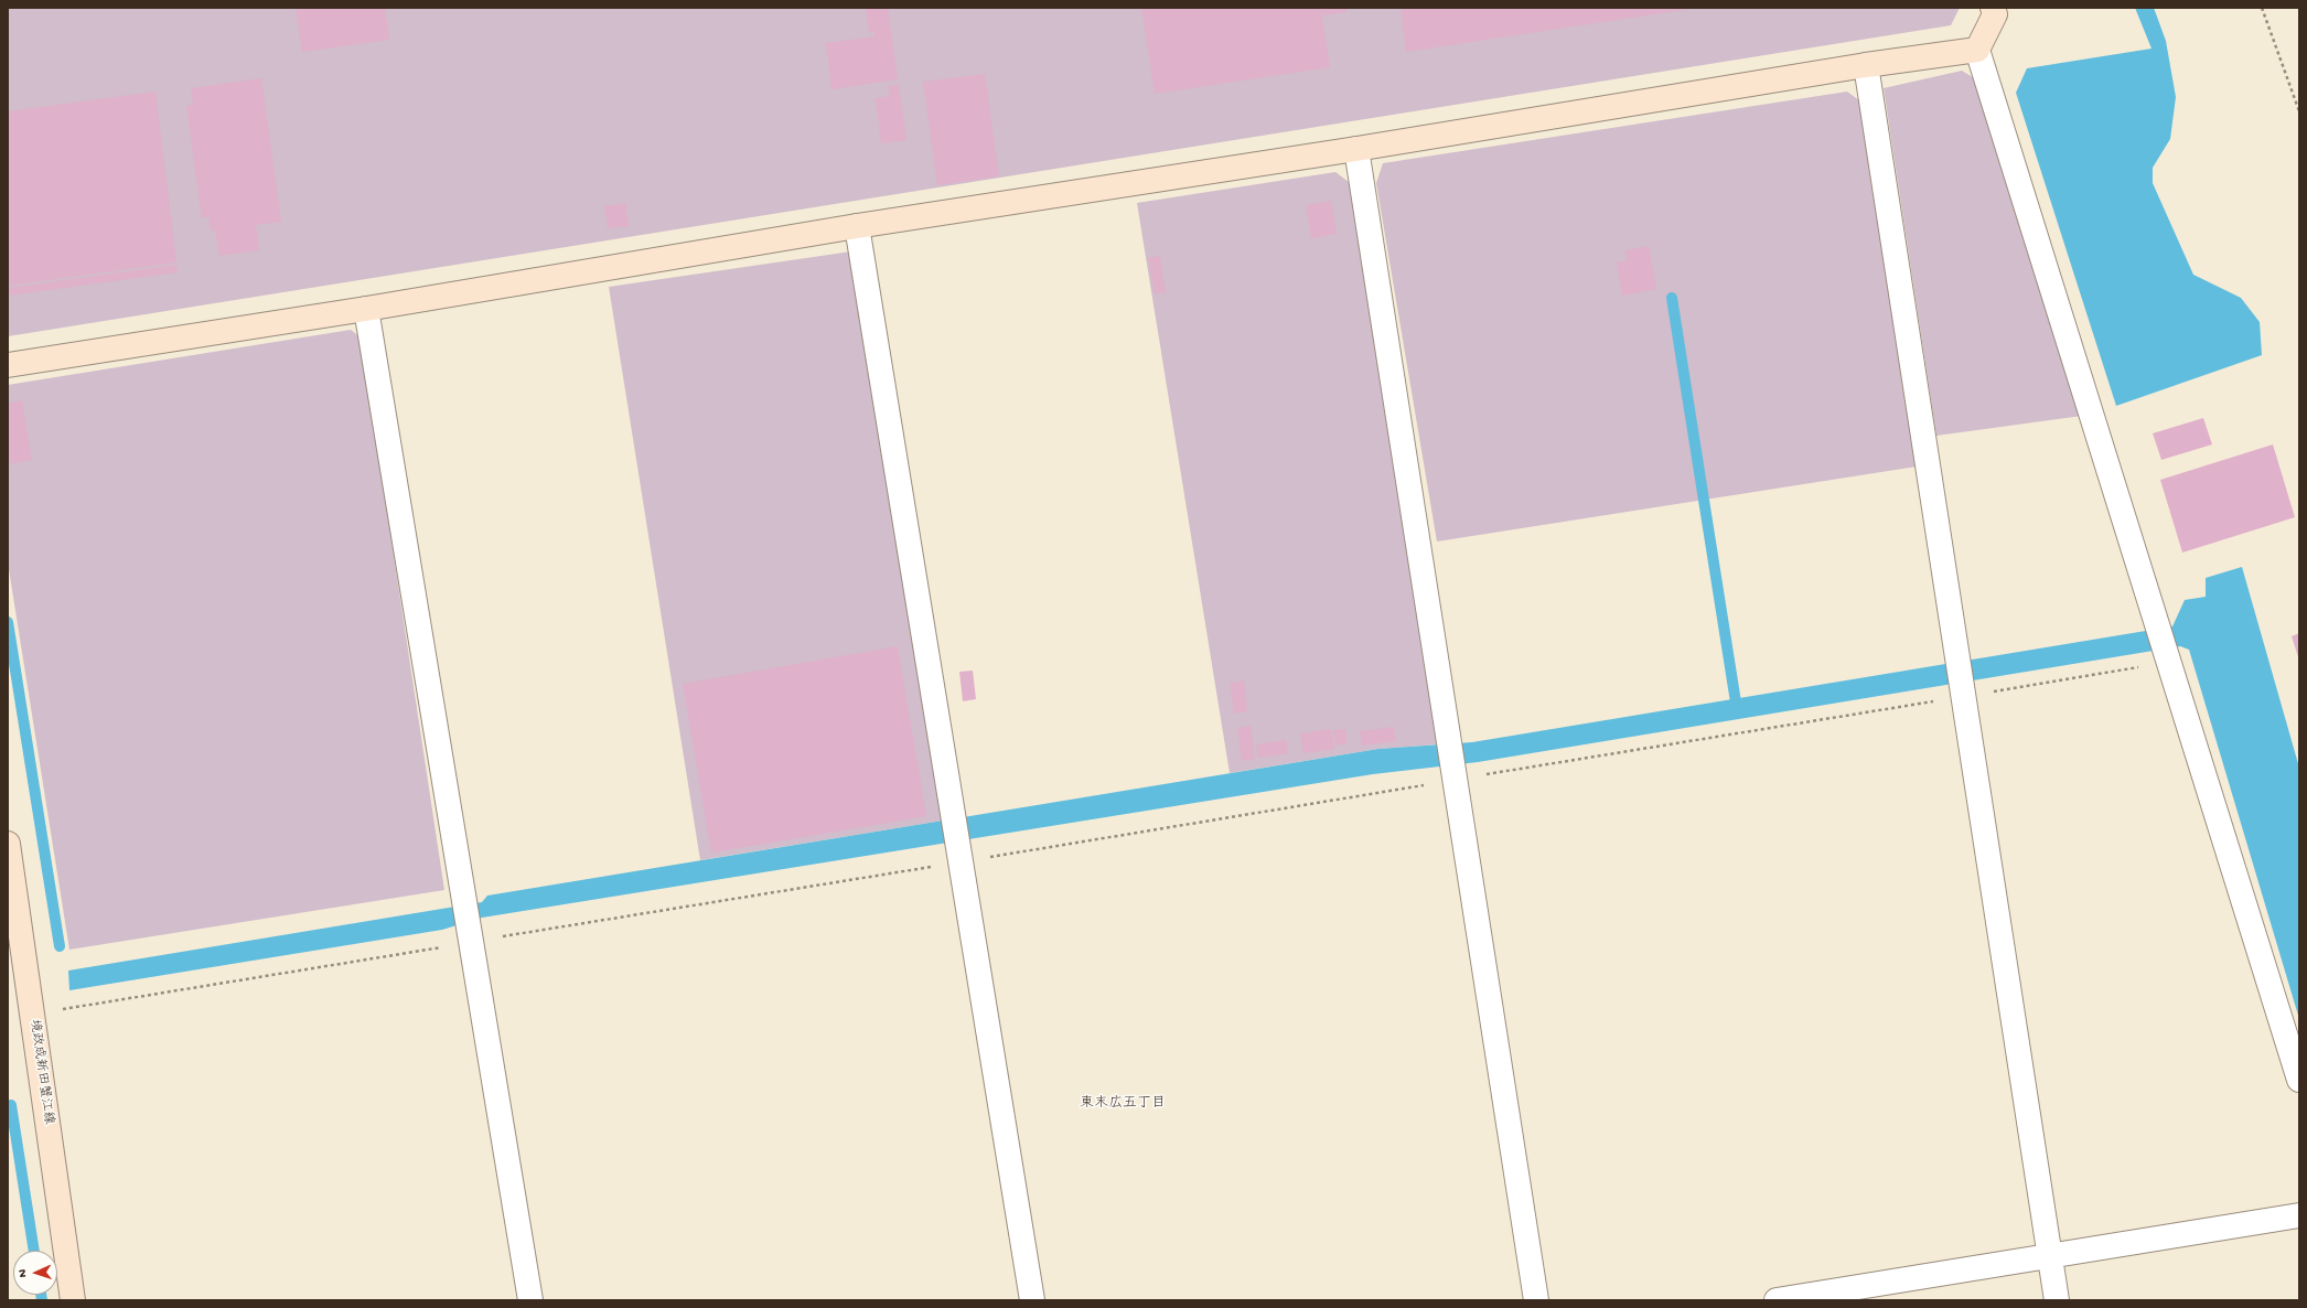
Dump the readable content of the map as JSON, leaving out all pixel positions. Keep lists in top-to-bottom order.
{
  "streets": {
    "street": ["境政成新田蟹江線"]
  },
  "districts": ["東末広五丁目"],
  "north": "left"
}
